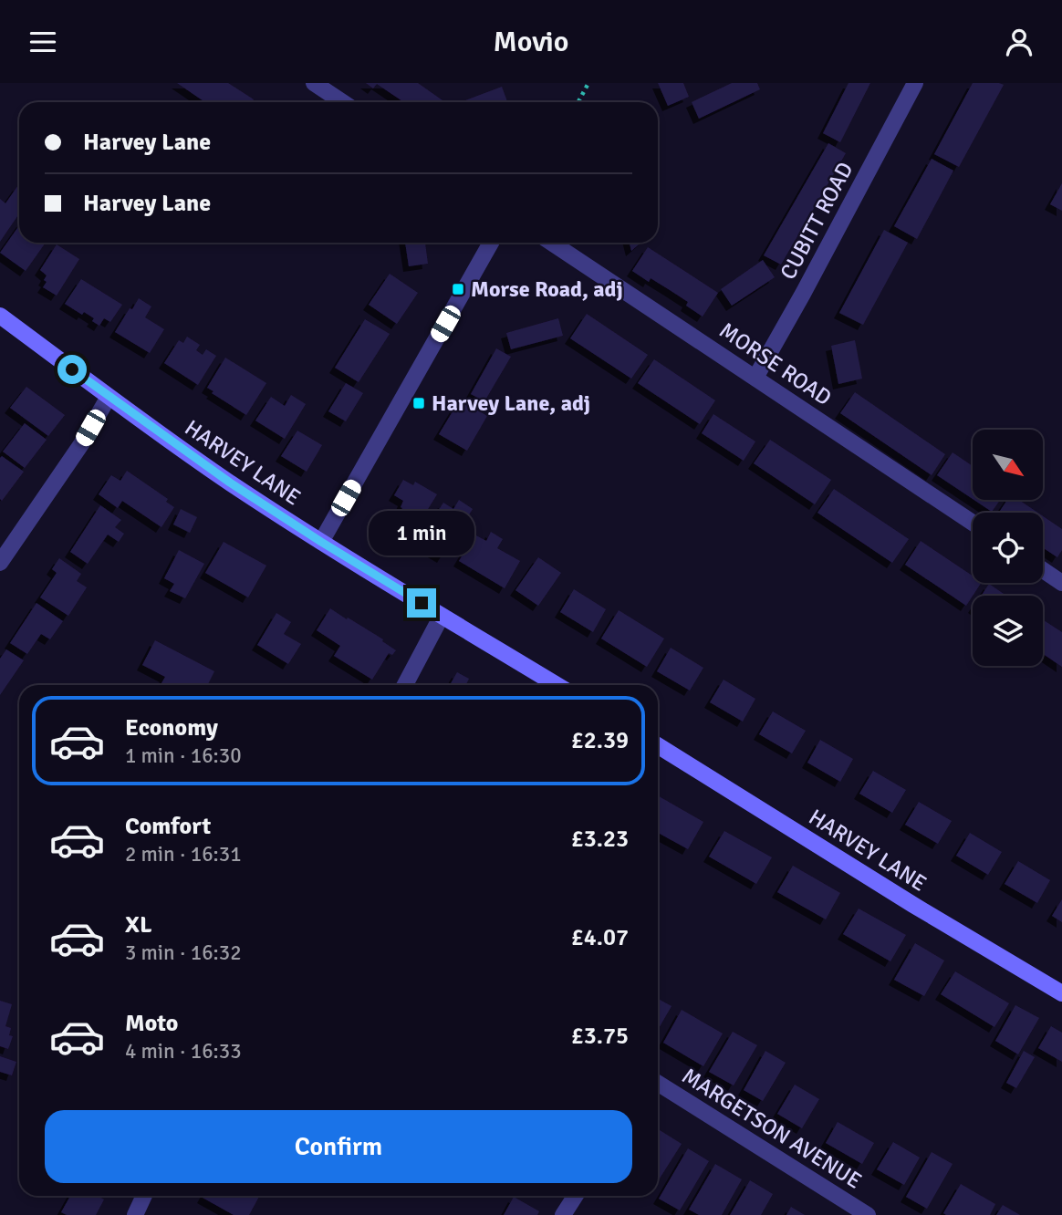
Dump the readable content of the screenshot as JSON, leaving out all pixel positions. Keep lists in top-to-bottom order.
{
  "streets": {
    "street": [
      "CUBITT ROAD",
      "MORSE ROAD",
      "HARVEY LANE",
      "MARGETSON AVENUE"
    ]
  },
  "crossings": [
    ["CUBITT ROAD", "MORSE ROAD"]
  ],
  "places": {
    "transit": ["Morse Road, adj", "Harvey Lane, adj"]
  },
  "north": "bottom right",
  "page": {
    "header": "Movio",
    "banner": ["Harvey Lane", "Harvey Lane"],
    "bubble": "1 min",
    "list": [
      {
        "name": "Economy",
        "note": "1 min · 16:30",
        "value": "£2.39"
      },
      {
        "name": "Comfort",
        "note": "2 min · 16:31",
        "value": "£3.23"
      },
      {
        "name": "XL",
        "note": "3 min · 16:32",
        "value": "£4.07"
      },
      {
        "name": "Moto",
        "note": "4 min · 16:33",
        "value": "£3.75"
      }
    ],
    "buttons": "Confirm"
  }
}
